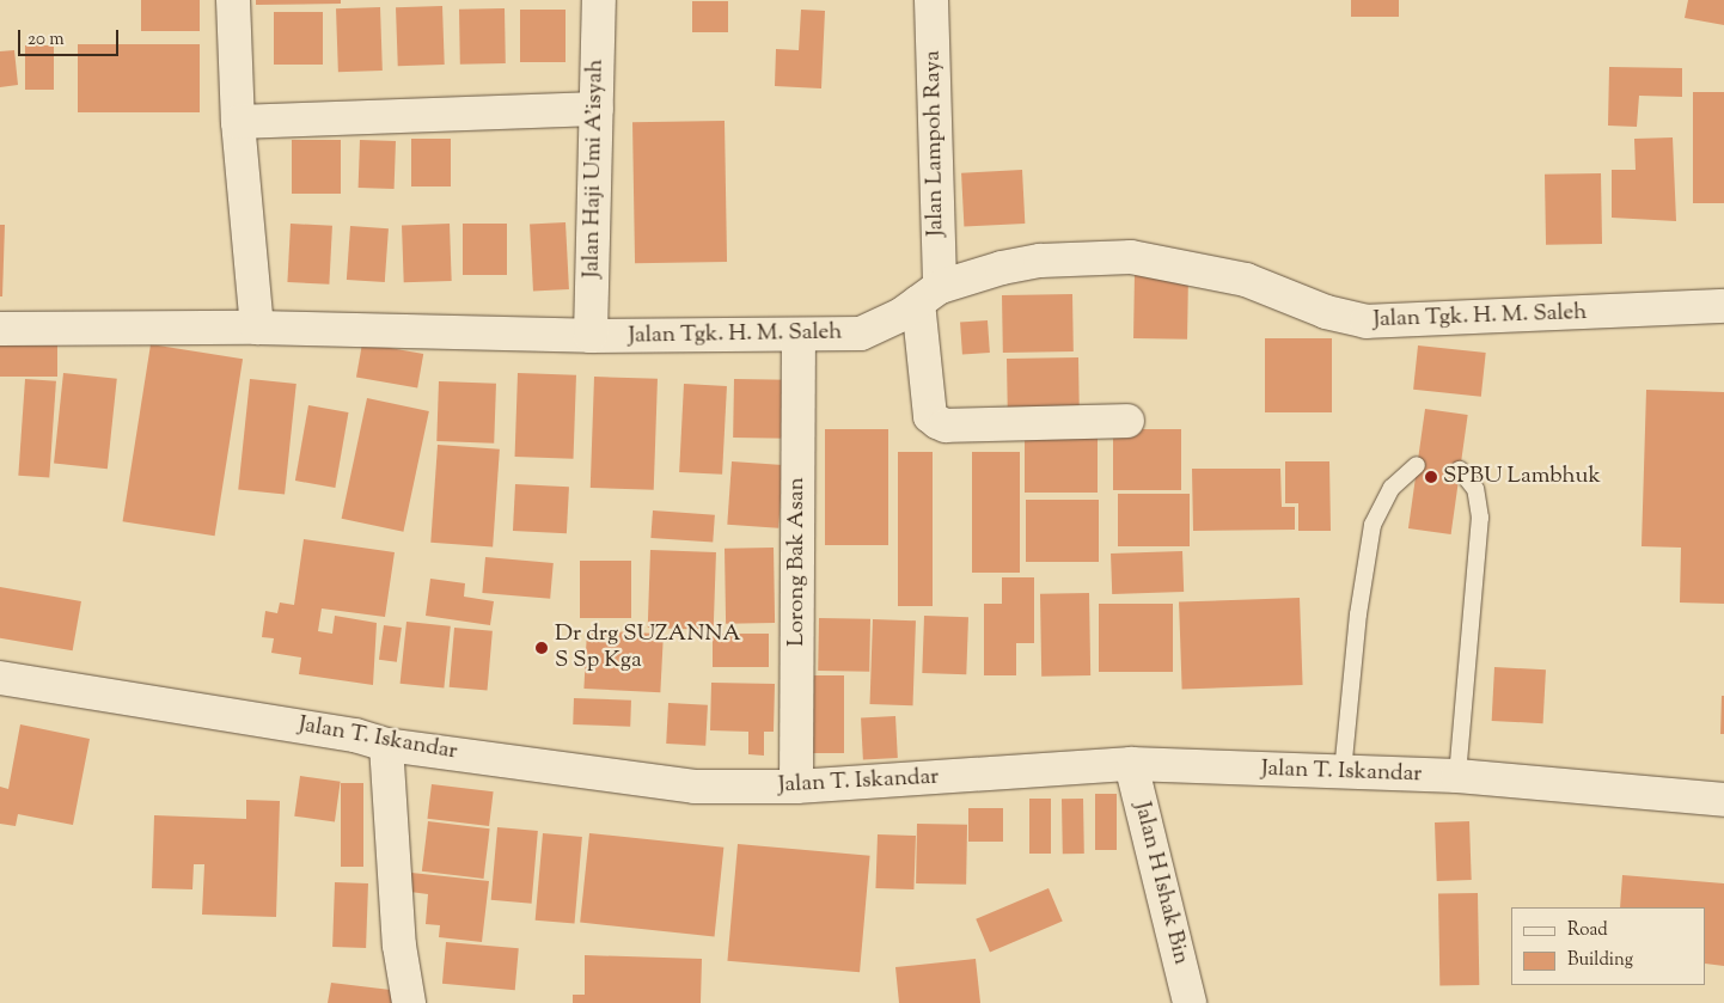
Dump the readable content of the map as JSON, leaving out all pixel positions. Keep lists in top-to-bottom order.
{
  "streets": {
    "street": [
      "Jalan Lampoh Raya",
      "Jalan Haji Umi A'isyah",
      "Jalan Tgk. H. M. Saleh",
      "Lorong Bak Asan",
      "Jalan T. Iskandar",
      "Jalan H Ishak Bin"
    ]
  },
  "crossings": [
    ["Jalan Lampoh Raya", "Jalan Tgk. H. M. Saleh"],
    ["Jalan Haji Umi A'isyah", "Jalan Tgk. H. M. Saleh"],
    ["Jalan Tgk. H. M. Saleh", "Lorong Bak Asan"],
    ["Lorong Bak Asan", "Jalan T. Iskandar"],
    ["Jalan T. Iskandar", "Jalan H Ishak Bin"]
  ],
  "places": ["SPBU Lambhuk", "Dr drg SUZANNA S Sp Kga"],
  "legend": ["Road", "Building"],
  "scale_bar": "20 m"
}
